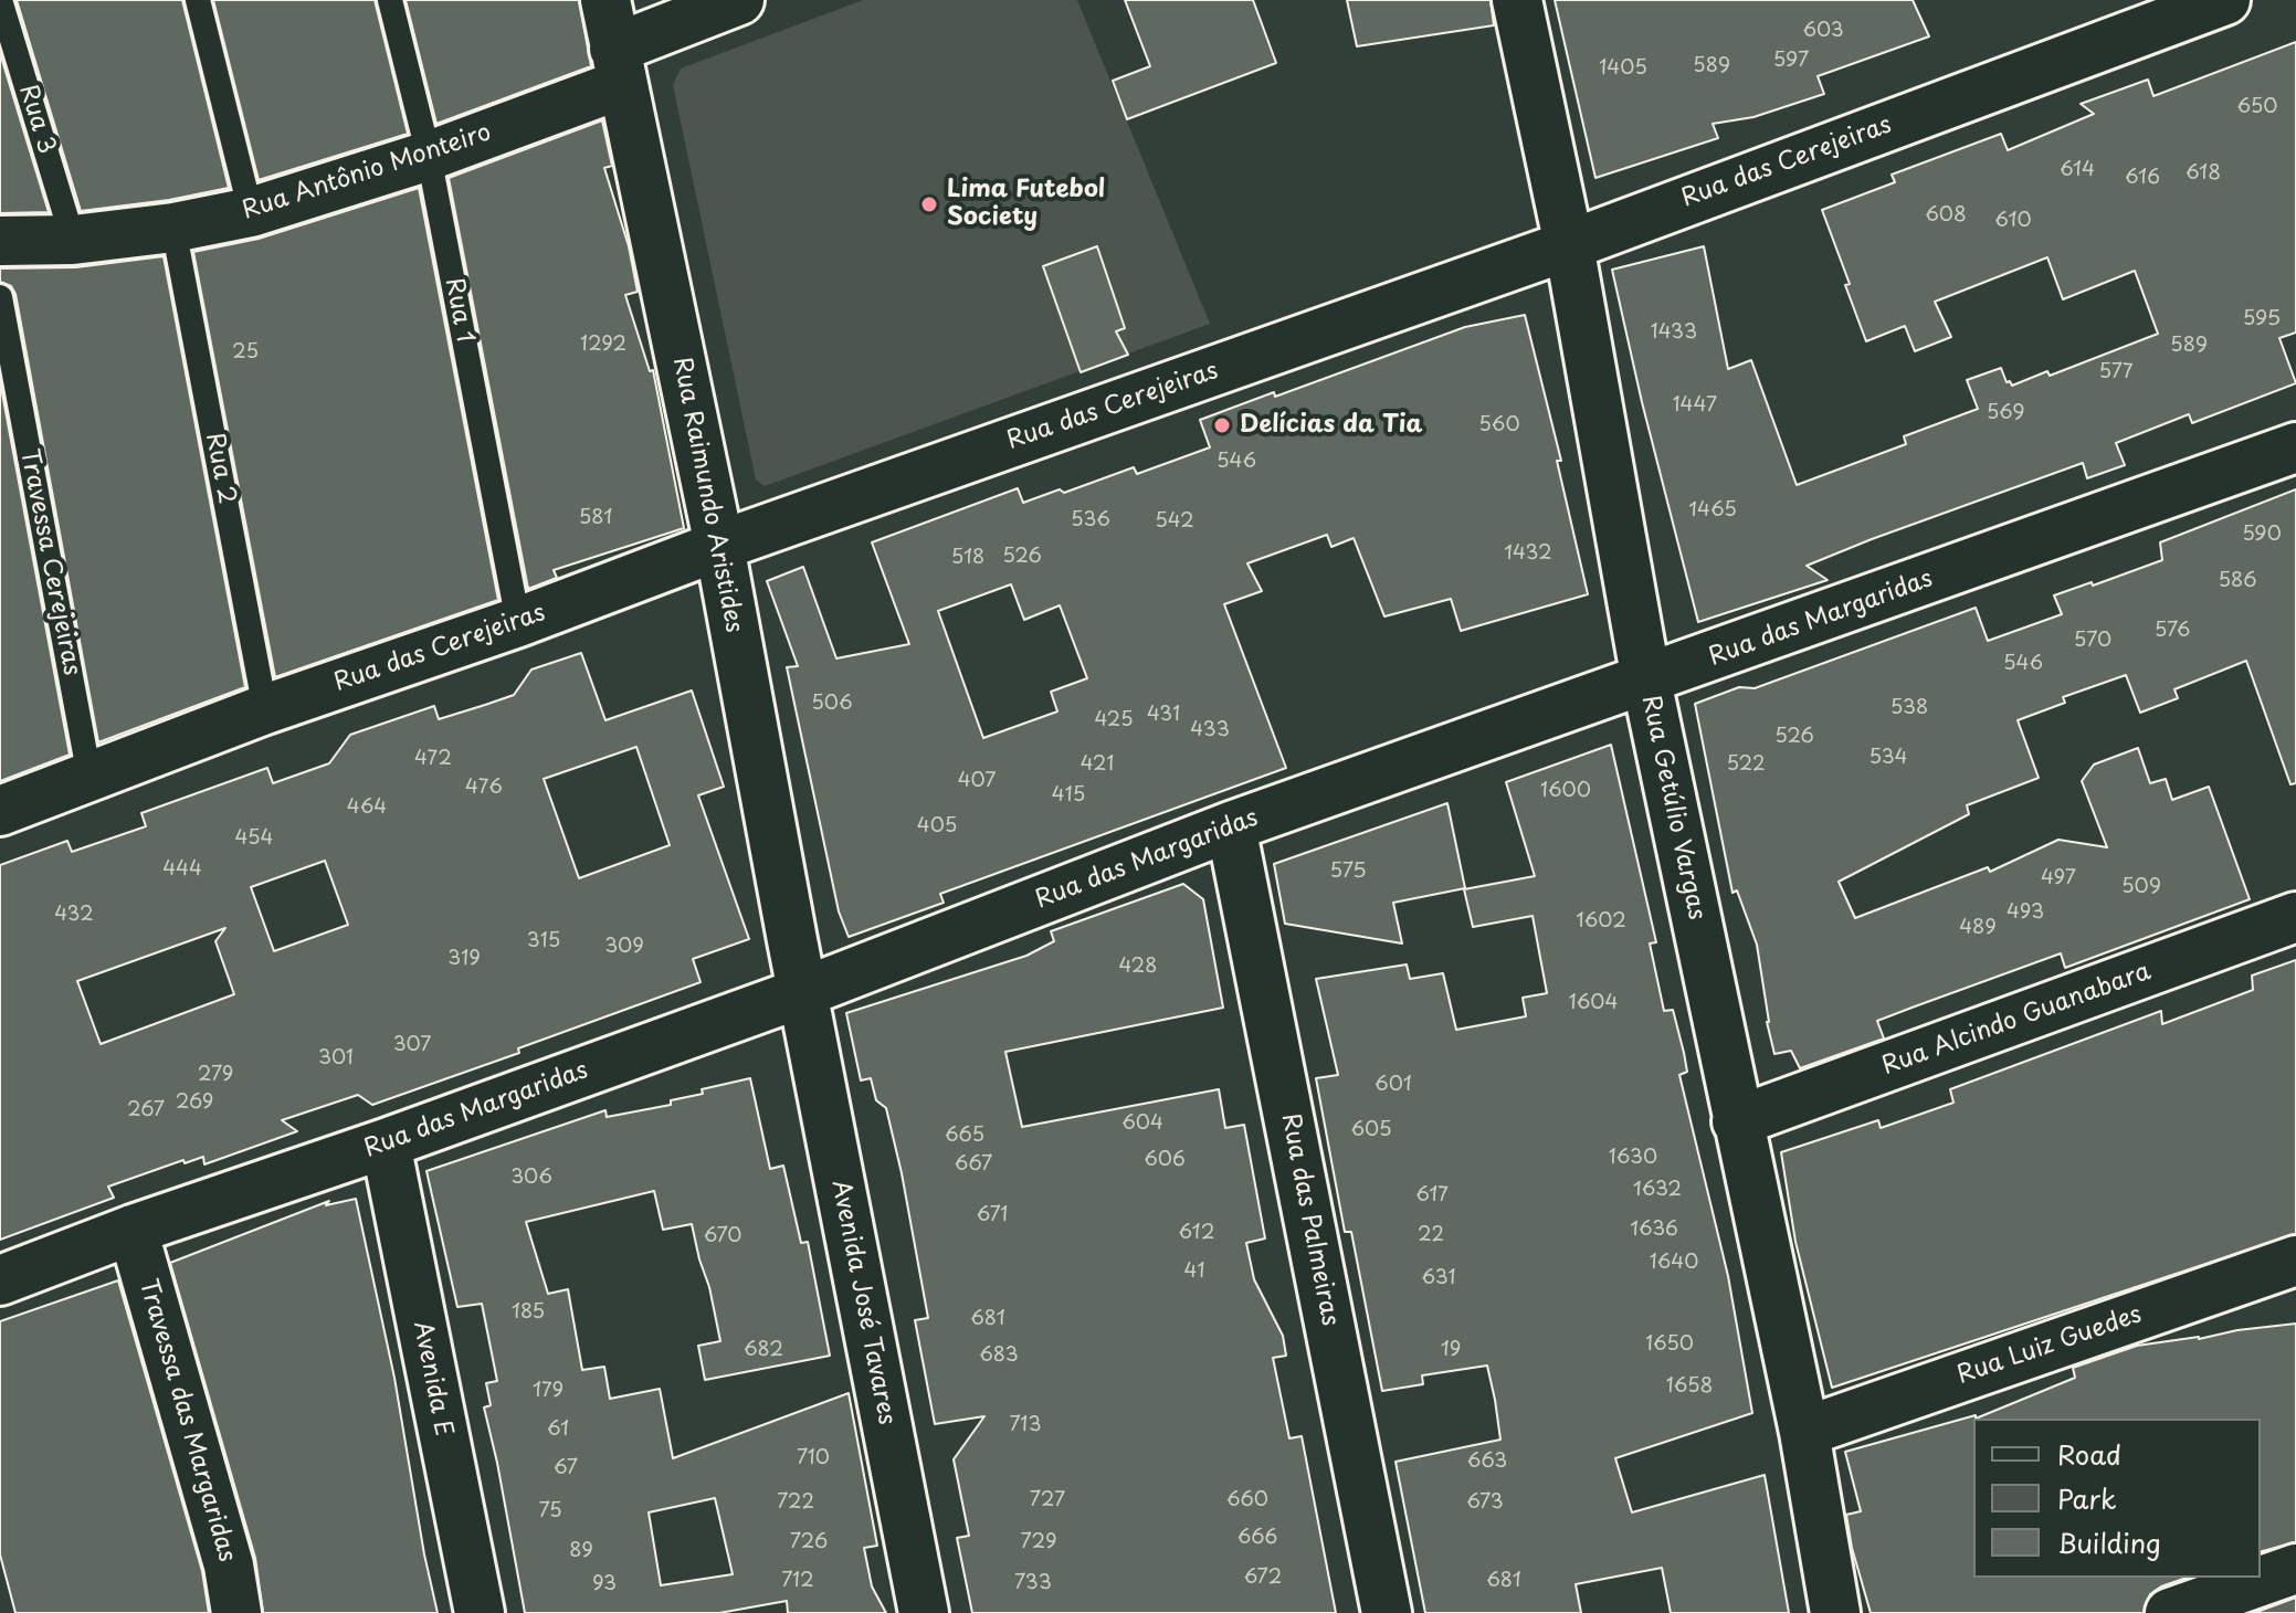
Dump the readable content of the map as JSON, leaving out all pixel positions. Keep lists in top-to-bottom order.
{
  "streets": {
    "street": [
      "Rua das Cerejeiras",
      "Rua Antônio Monteiro",
      "Rua Raimundo Aristides",
      "Rua das Margaridas",
      "Rua Getúlio Vargas",
      "Rua Alcindo Guanabara",
      "Rua das Palmeiras",
      "Avenida José Tavares",
      "Rua Luiz Guedes",
      "Avenida E",
      "Travessa das Margaridas"
    ],
    "lane": [
      "Rua 3",
      "Rua 1",
      "Rua 2",
      "Travessa Cerejeiras"
    ]
  },
  "crossings": [
    ["Rua 3", "Rua Antônio Monteiro"],
    ["Rua das Cerejeiras", "Rua 1"],
    ["Rua das Cerejeiras", "Rua 2"],
    ["Rua das Cerejeiras", "Rua Raimundo Aristides"],
    ["Rua das Cerejeiras", "Travessa Cerejeiras"],
    ["Rua das Cerejeiras", "Rua Getúlio Vargas"],
    ["Rua Antônio Monteiro", "Rua 1"],
    ["Rua Antônio Monteiro", "Rua 2"],
    ["Rua Antônio Monteiro", "Rua Raimundo Aristides"],
    ["Rua Raimundo Aristides", "Rua das Margaridas"],
    ["Rua Raimundo Aristides", "Avenida José Tavares"],
    ["Rua das Margaridas", "Rua Getúlio Vargas"],
    ["Rua das Margaridas", "Rua das Palmeiras"],
    ["Rua das Margaridas", "Avenida José Tavares"],
    ["Rua das Margaridas", "Avenida E"],
    ["Rua das Margaridas", "Travessa das Margaridas"],
    ["Rua Getúlio Vargas", "Rua Alcindo Guanabara"],
    ["Rua Getúlio Vargas", "Rua Luiz Guedes"]
  ],
  "places": ["Lima Futebol Society", "Delícias da Tia"],
  "house_numbers": [
    "603",
    "597",
    "589",
    "1405",
    "650",
    "614",
    "618",
    "616",
    "608",
    "610",
    "595",
    "1433",
    "1292",
    "589",
    "25",
    "577",
    "1447",
    "569",
    "560",
    "546",
    "1465",
    "581",
    "536",
    "542",
    "590",
    "1432",
    "526",
    "518",
    "586",
    "576",
    "570",
    "546",
    "506",
    "538",
    "431",
    "425",
    "433",
    "526",
    "534",
    "472",
    "421",
    "522",
    "407",
    "476",
    "1600",
    "415",
    "464",
    "405",
    "454",
    "444",
    "575",
    "497",
    "509",
    "493",
    "432",
    "1602",
    "489",
    "315",
    "309",
    "319",
    "428",
    "1604",
    "307",
    "301",
    "279",
    "601",
    "269",
    "267",
    "604",
    "605",
    "665",
    "1630",
    "606",
    "667",
    "306",
    "1632",
    "617",
    "671",
    "1636",
    "612",
    "22",
    "670",
    "1640",
    "41",
    "631",
    "185",
    "681",
    "1650",
    "682",
    "19",
    "683",
    "1658",
    "179",
    "713",
    "61",
    "710",
    "663",
    "67",
    "727",
    "660",
    "722",
    "673",
    "75",
    "666",
    "726",
    "729",
    "89",
    "672",
    "712",
    "681",
    "733",
    "93"
  ],
  "legend": ["Road", "Park", "Building"]
}
